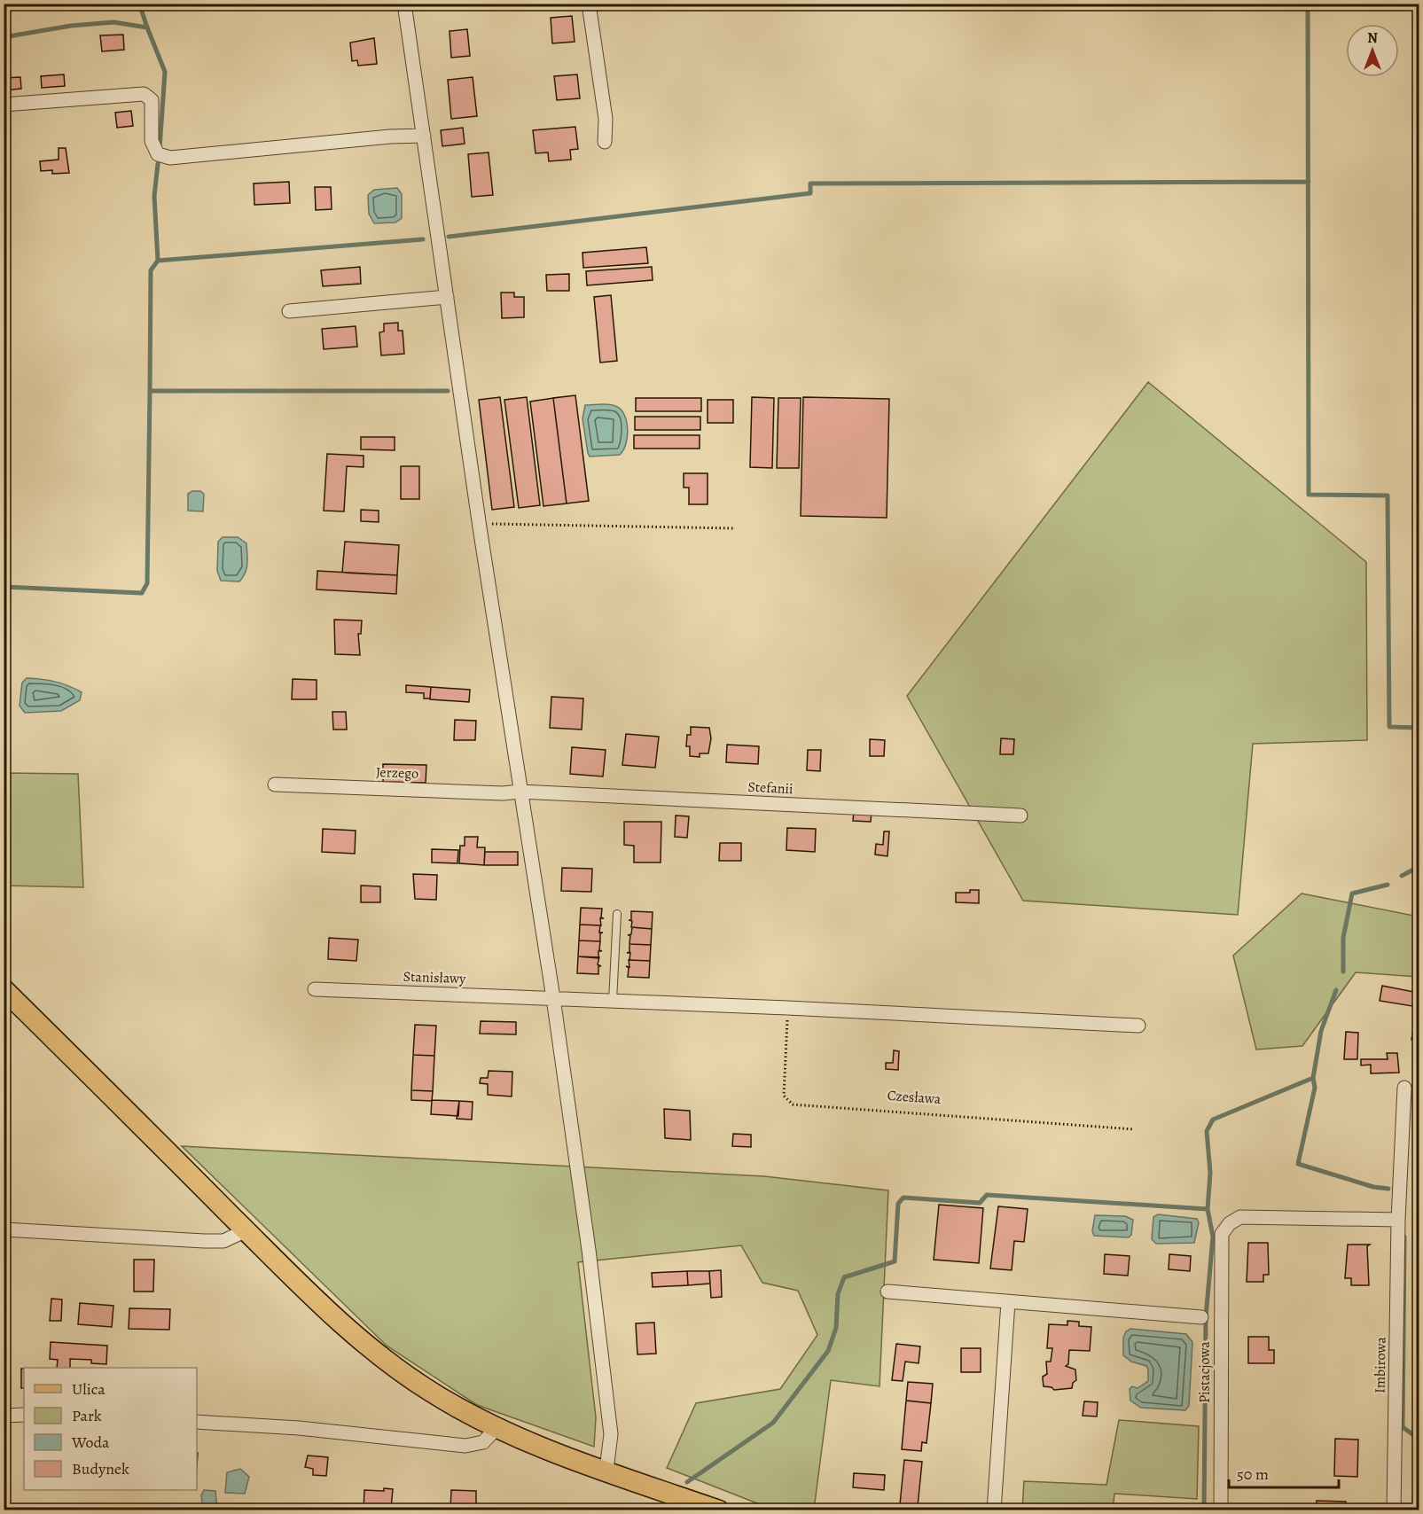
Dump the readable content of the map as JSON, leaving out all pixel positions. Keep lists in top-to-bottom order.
{
  "streets": {
    "street": [
      "Jerzego",
      "Stefanii",
      "Stanisławy",
      "Imbirowa",
      "Pistacjowa"
    ],
    "path": ["Czesława"]
  },
  "crossings": [
    ["Jerzego", "Stefanii"],
    ["Imbirowa", "Pistacjowa"]
  ],
  "legend": [
    "Ulica",
    "Park",
    "Woda",
    "Budynek"
  ],
  "scale_bar": "50 m",
  "north": "top"
}
